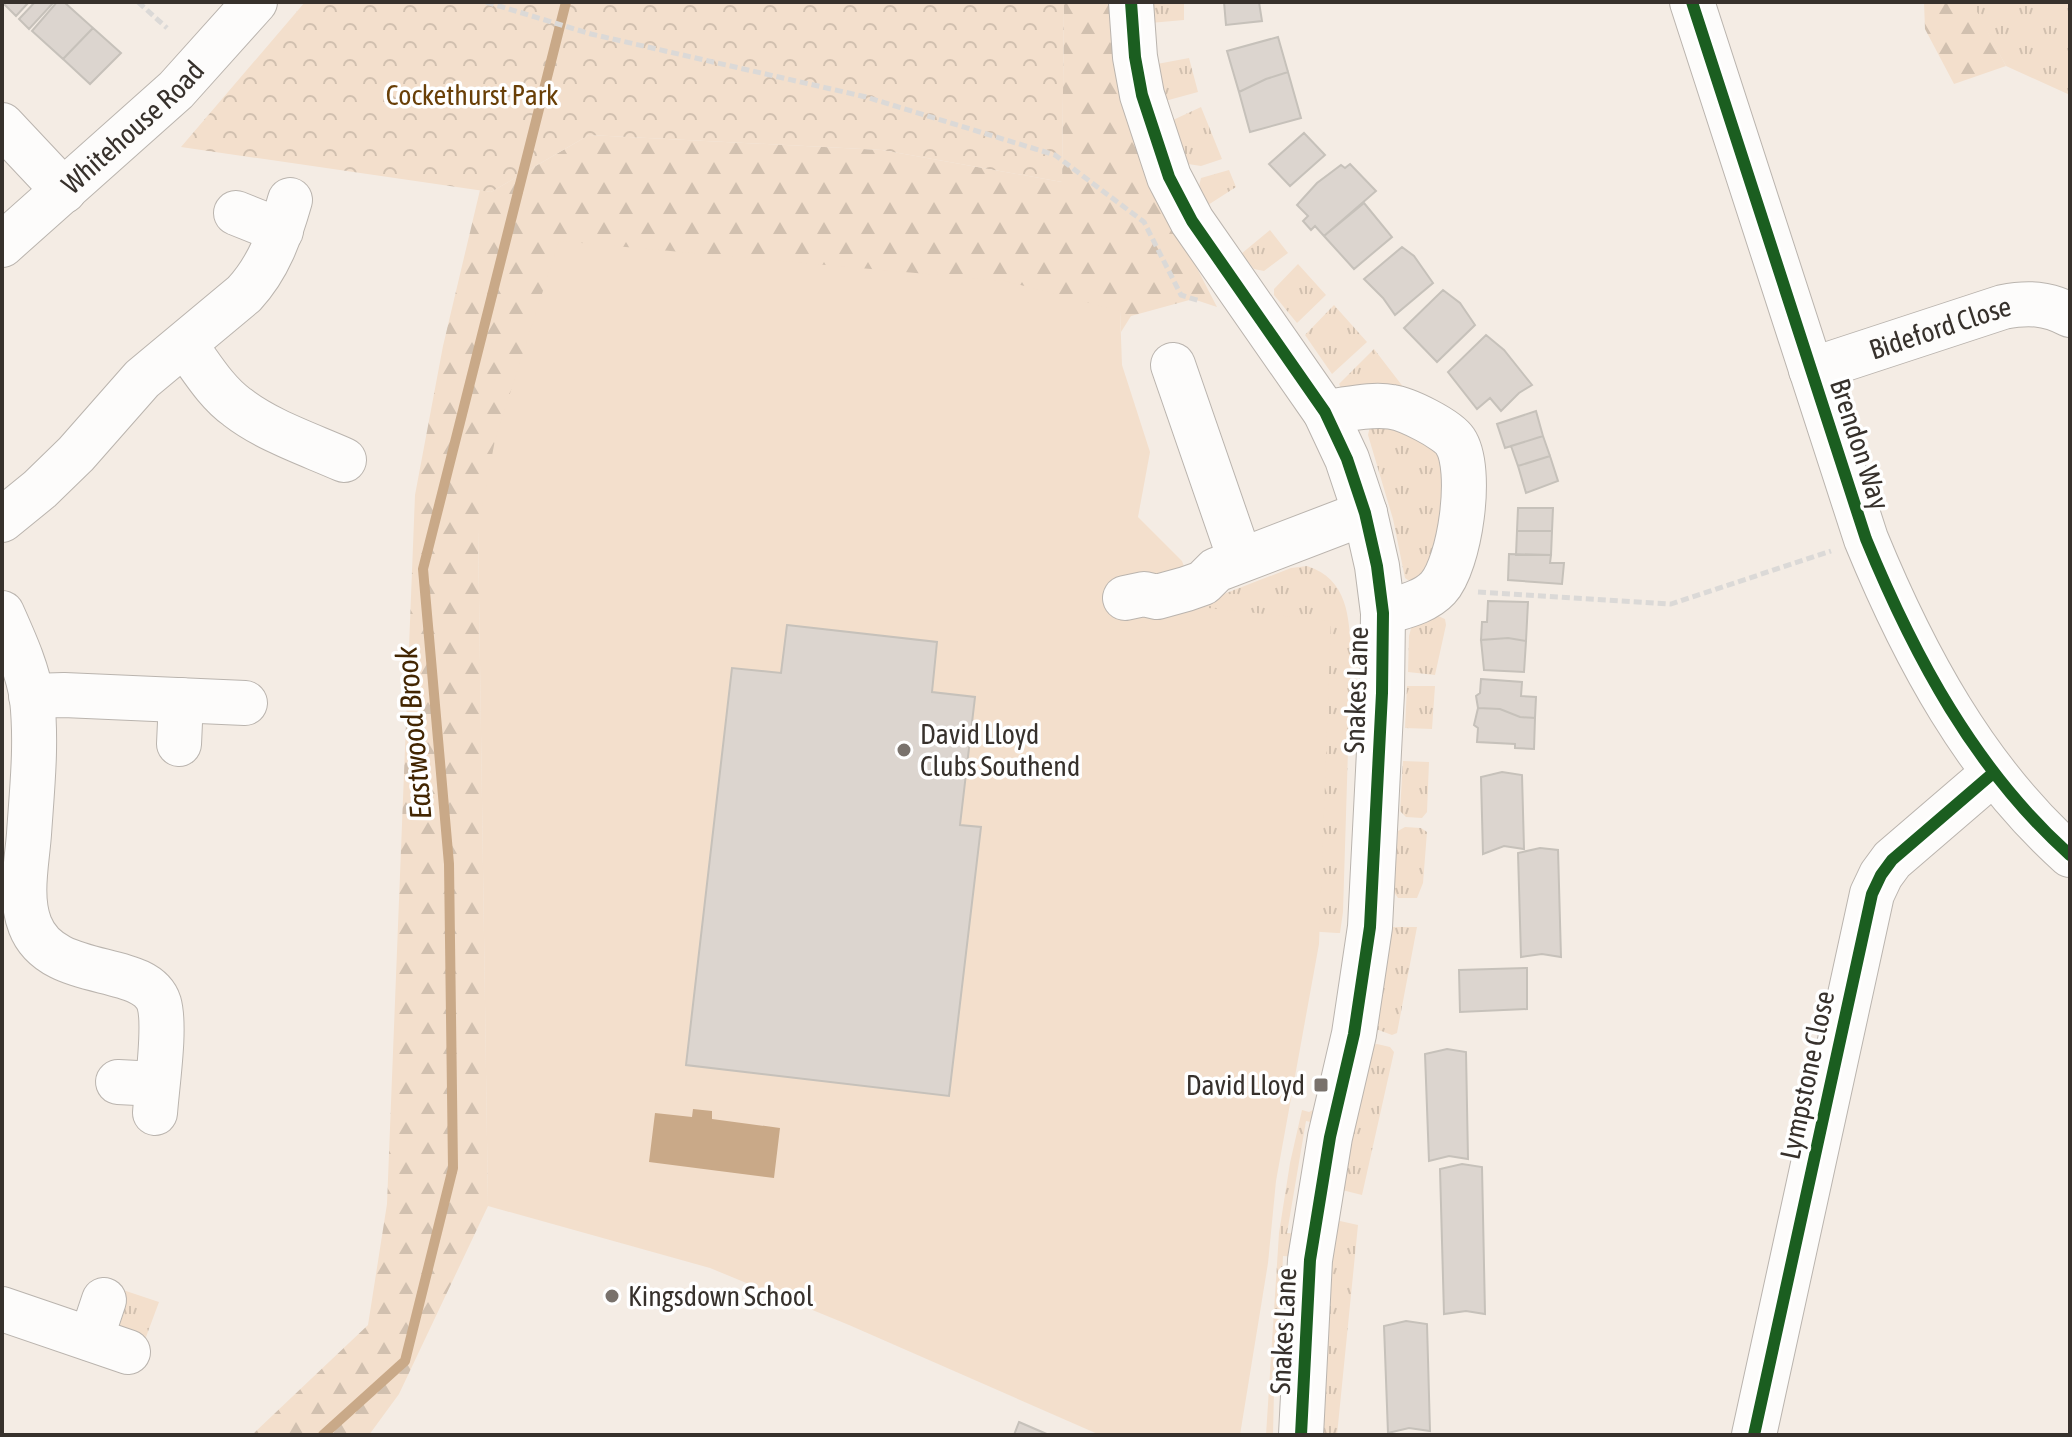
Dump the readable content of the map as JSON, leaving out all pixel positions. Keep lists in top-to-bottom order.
{
  "streets": {
    "street": [
      "Whitehouse Road",
      "Bideford Close",
      "Brendon Way",
      "Snakes Lane",
      "Lympstone Close"
    ]
  },
  "crossings": [
    ["Bideford Close", "Brendon Way"],
    ["Brendon Way", "Lympstone Close"]
  ],
  "water": ["Eastwood Brook"],
  "parks": ["Cockethurst Park"],
  "places": {
    "other": ["David Lloyd Clubs Southend", "Kingsdown School"],
    "transit": ["David Lloyd"]
  }
}
